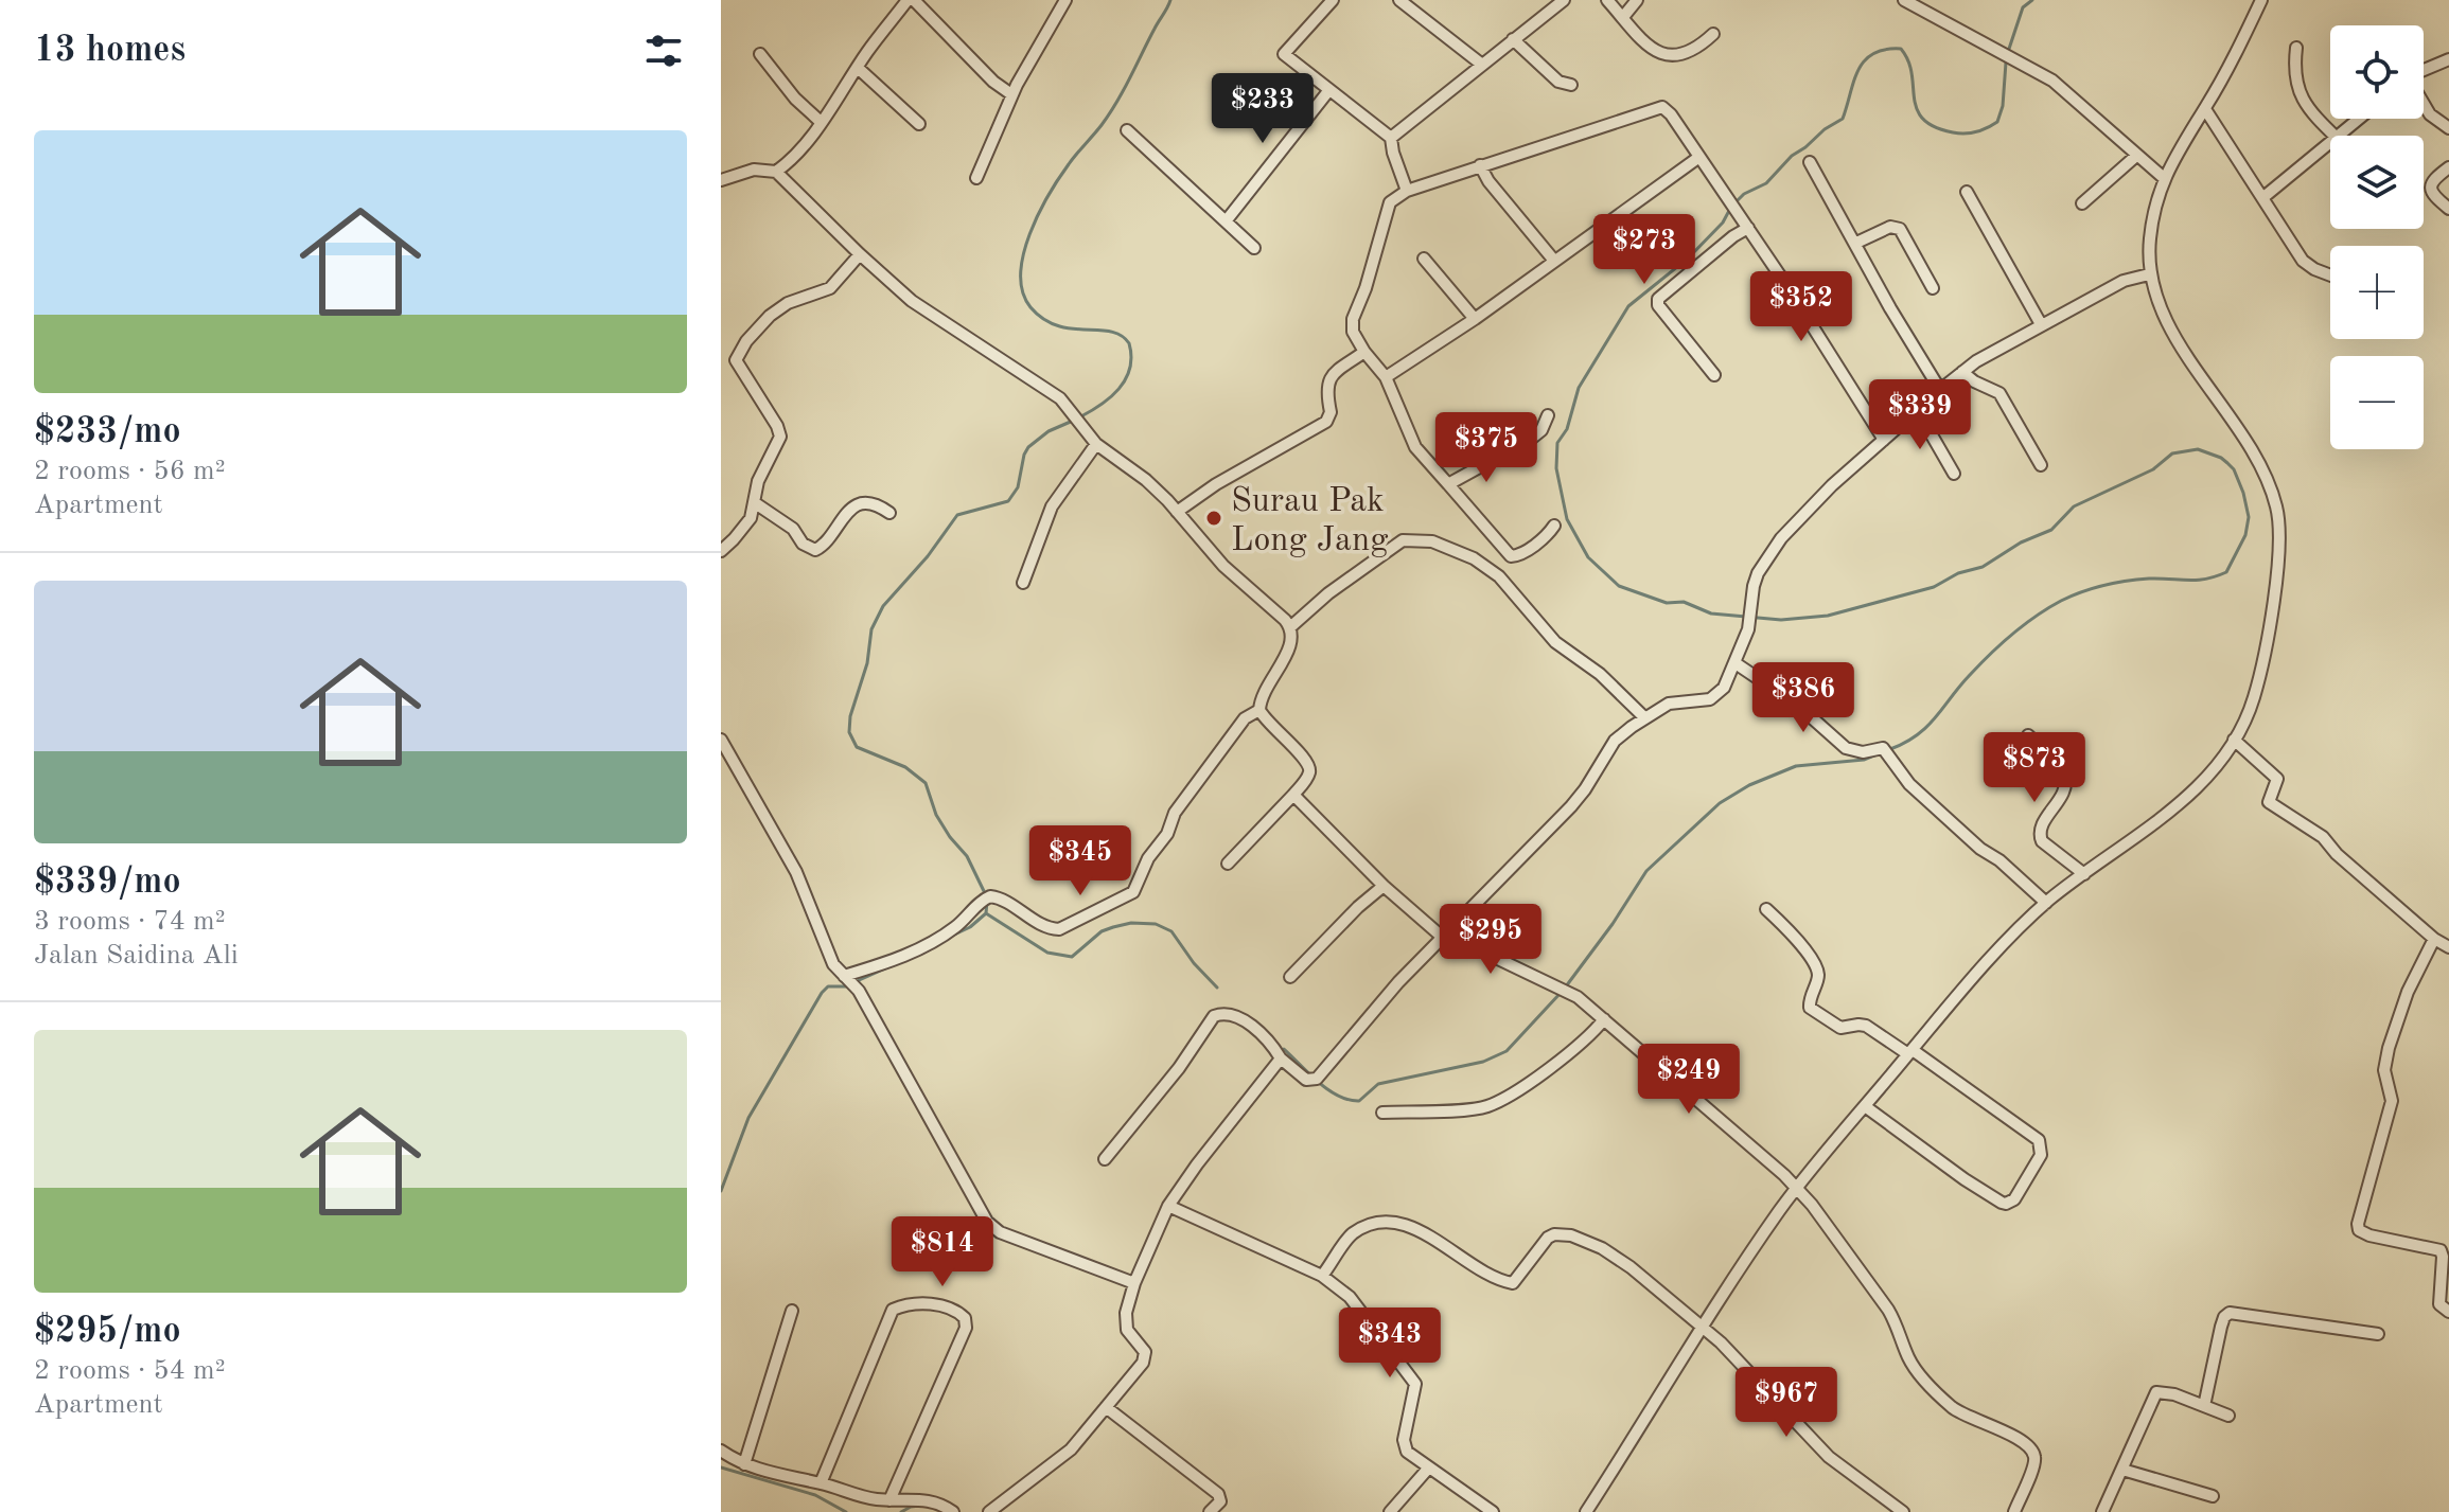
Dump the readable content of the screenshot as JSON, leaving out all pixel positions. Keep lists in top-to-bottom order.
{
  "places": ["Surau Pak Long Jang"],
  "page": {
    "heading": "13 homes",
    "map_buttons": ["+", "−"],
    "price": [
      "$233",
      "$273",
      "$352",
      "$339",
      "$375",
      "$386",
      "$873",
      "$345",
      "$295",
      "$249",
      "$814",
      "$343",
      "$967"
    ],
    "list": [
      {
        "name": "$233/mo",
        "note": "2 rooms · 56 m² · Apartment"
      },
      {
        "name": "$339/mo",
        "note": "3 rooms · 74 m² · Jalan Saidina Ali"
      },
      {
        "name": "$295/mo",
        "note": "2 rooms · 54 m² · Apartment"
      }
    ]
  }
}
